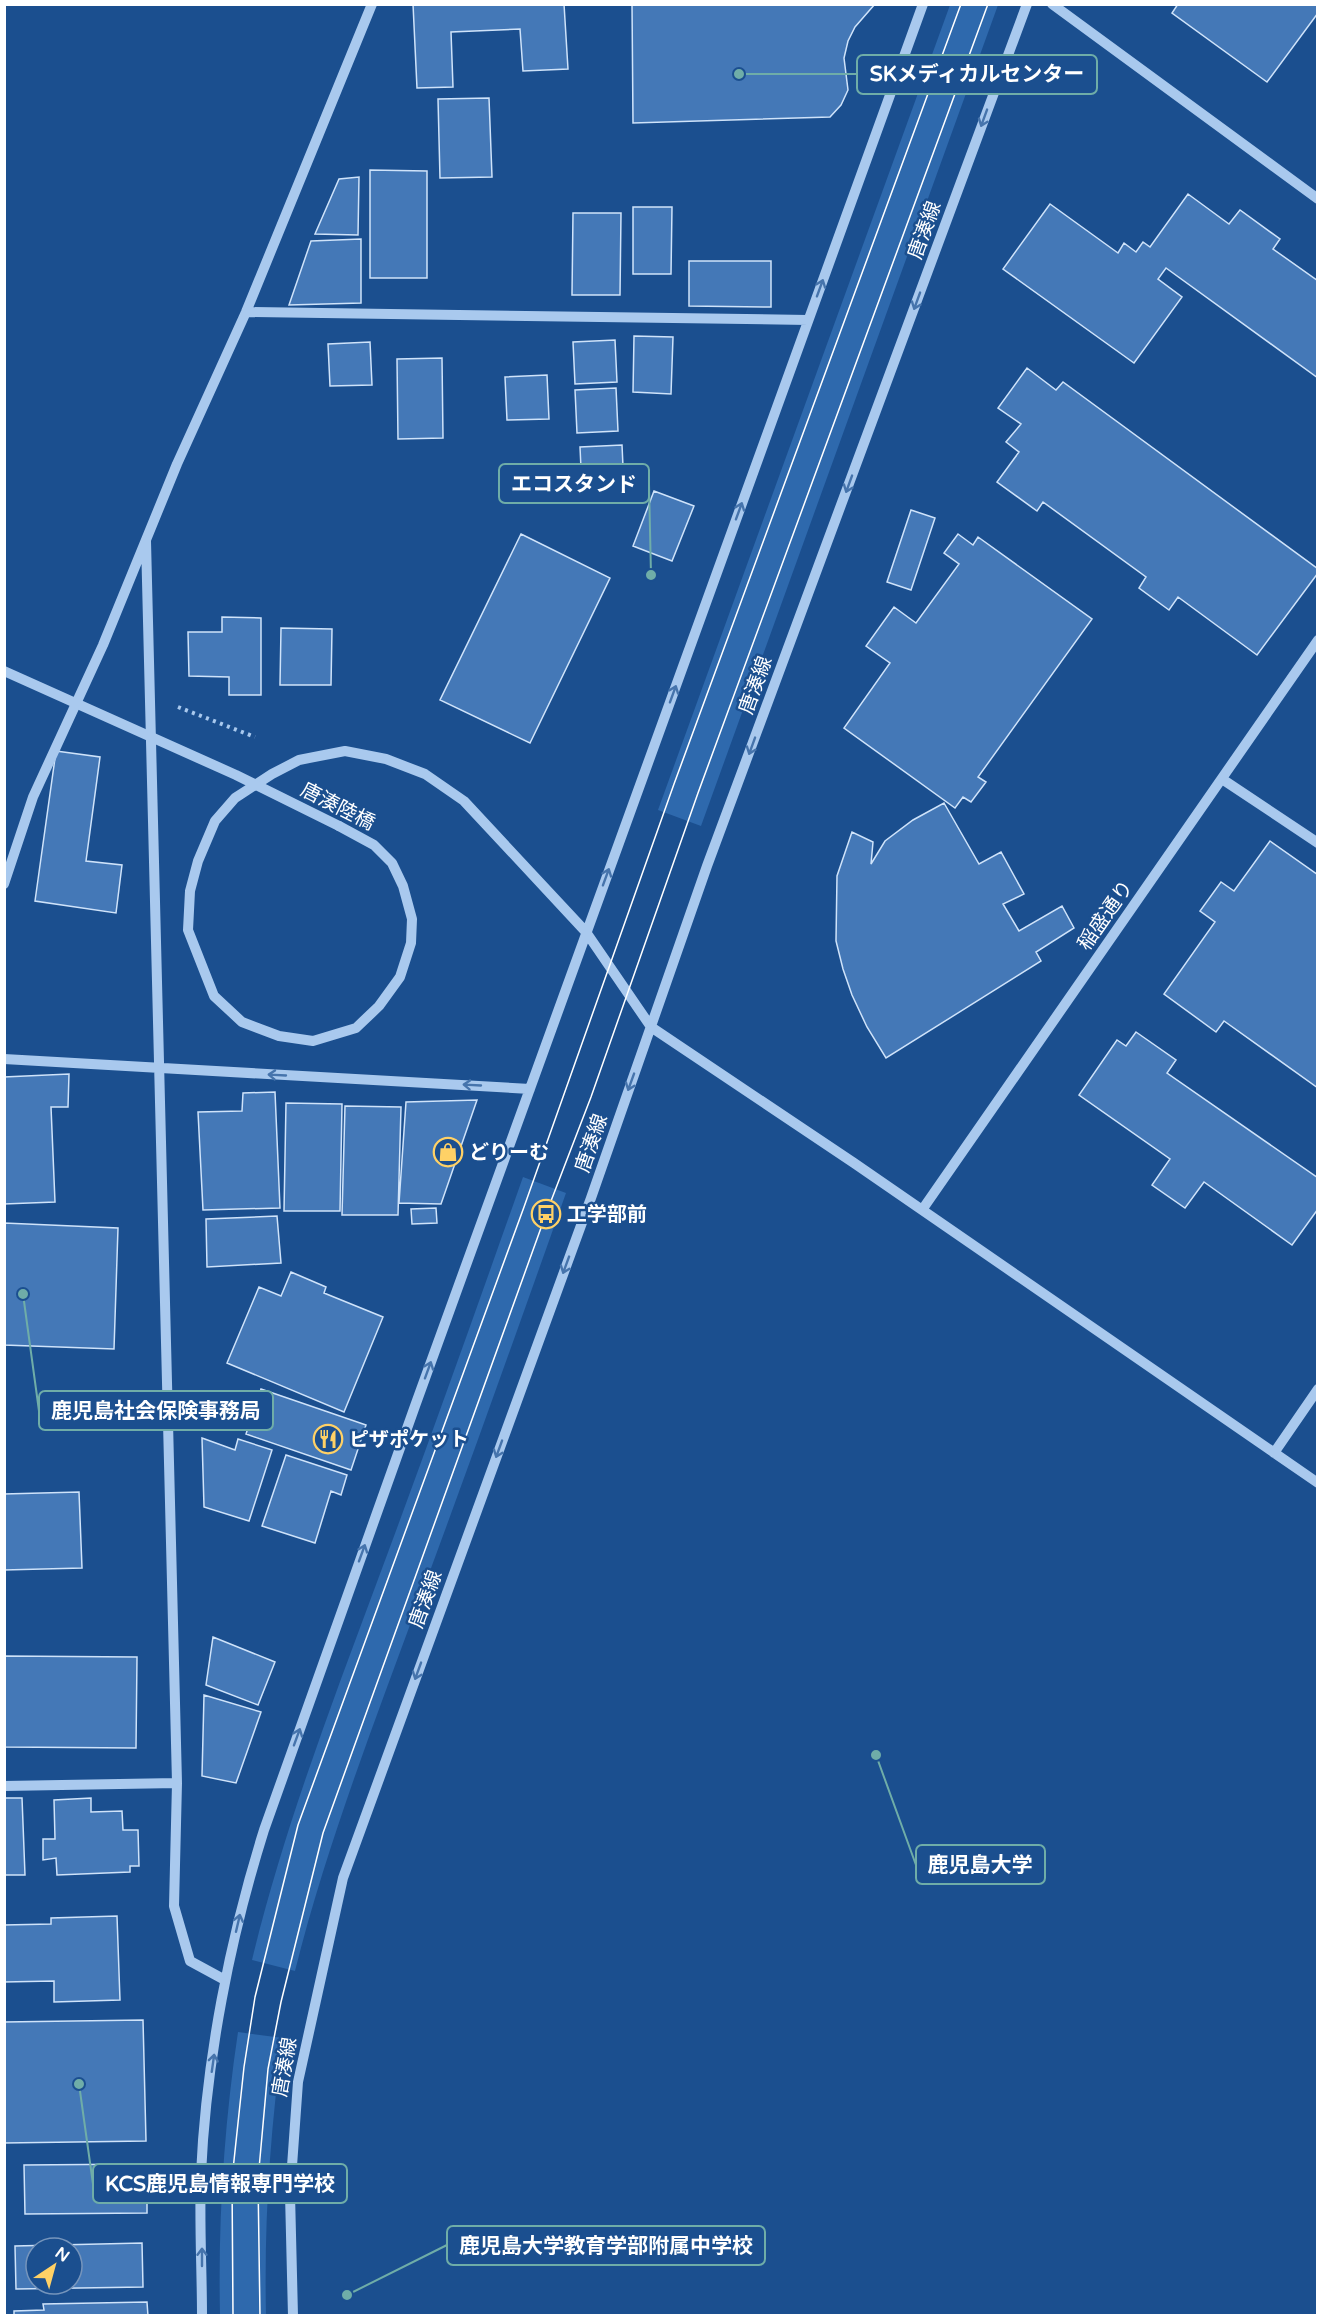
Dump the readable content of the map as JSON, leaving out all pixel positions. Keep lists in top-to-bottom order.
{
  "streets": {
    "street": ["唐湊線", "唐湊陸橋", "稲盛通り"]
  },
  "crossings": [
    ["唐湊線", "唐湊陸橋"]
  ],
  "places": {
    "other": [
      "SKメディカルセンター",
      "エコスタンド",
      "鹿児島社会保険事務局",
      "鹿児島大学",
      "KCS鹿児島情報専門学校",
      "鹿児島大学教育学部附属中学校"
    ],
    "shop": ["どりーむ"],
    "bus stop": ["工学部前"],
    "restaurant": ["ピザポケット"]
  },
  "north": "top right"
}
